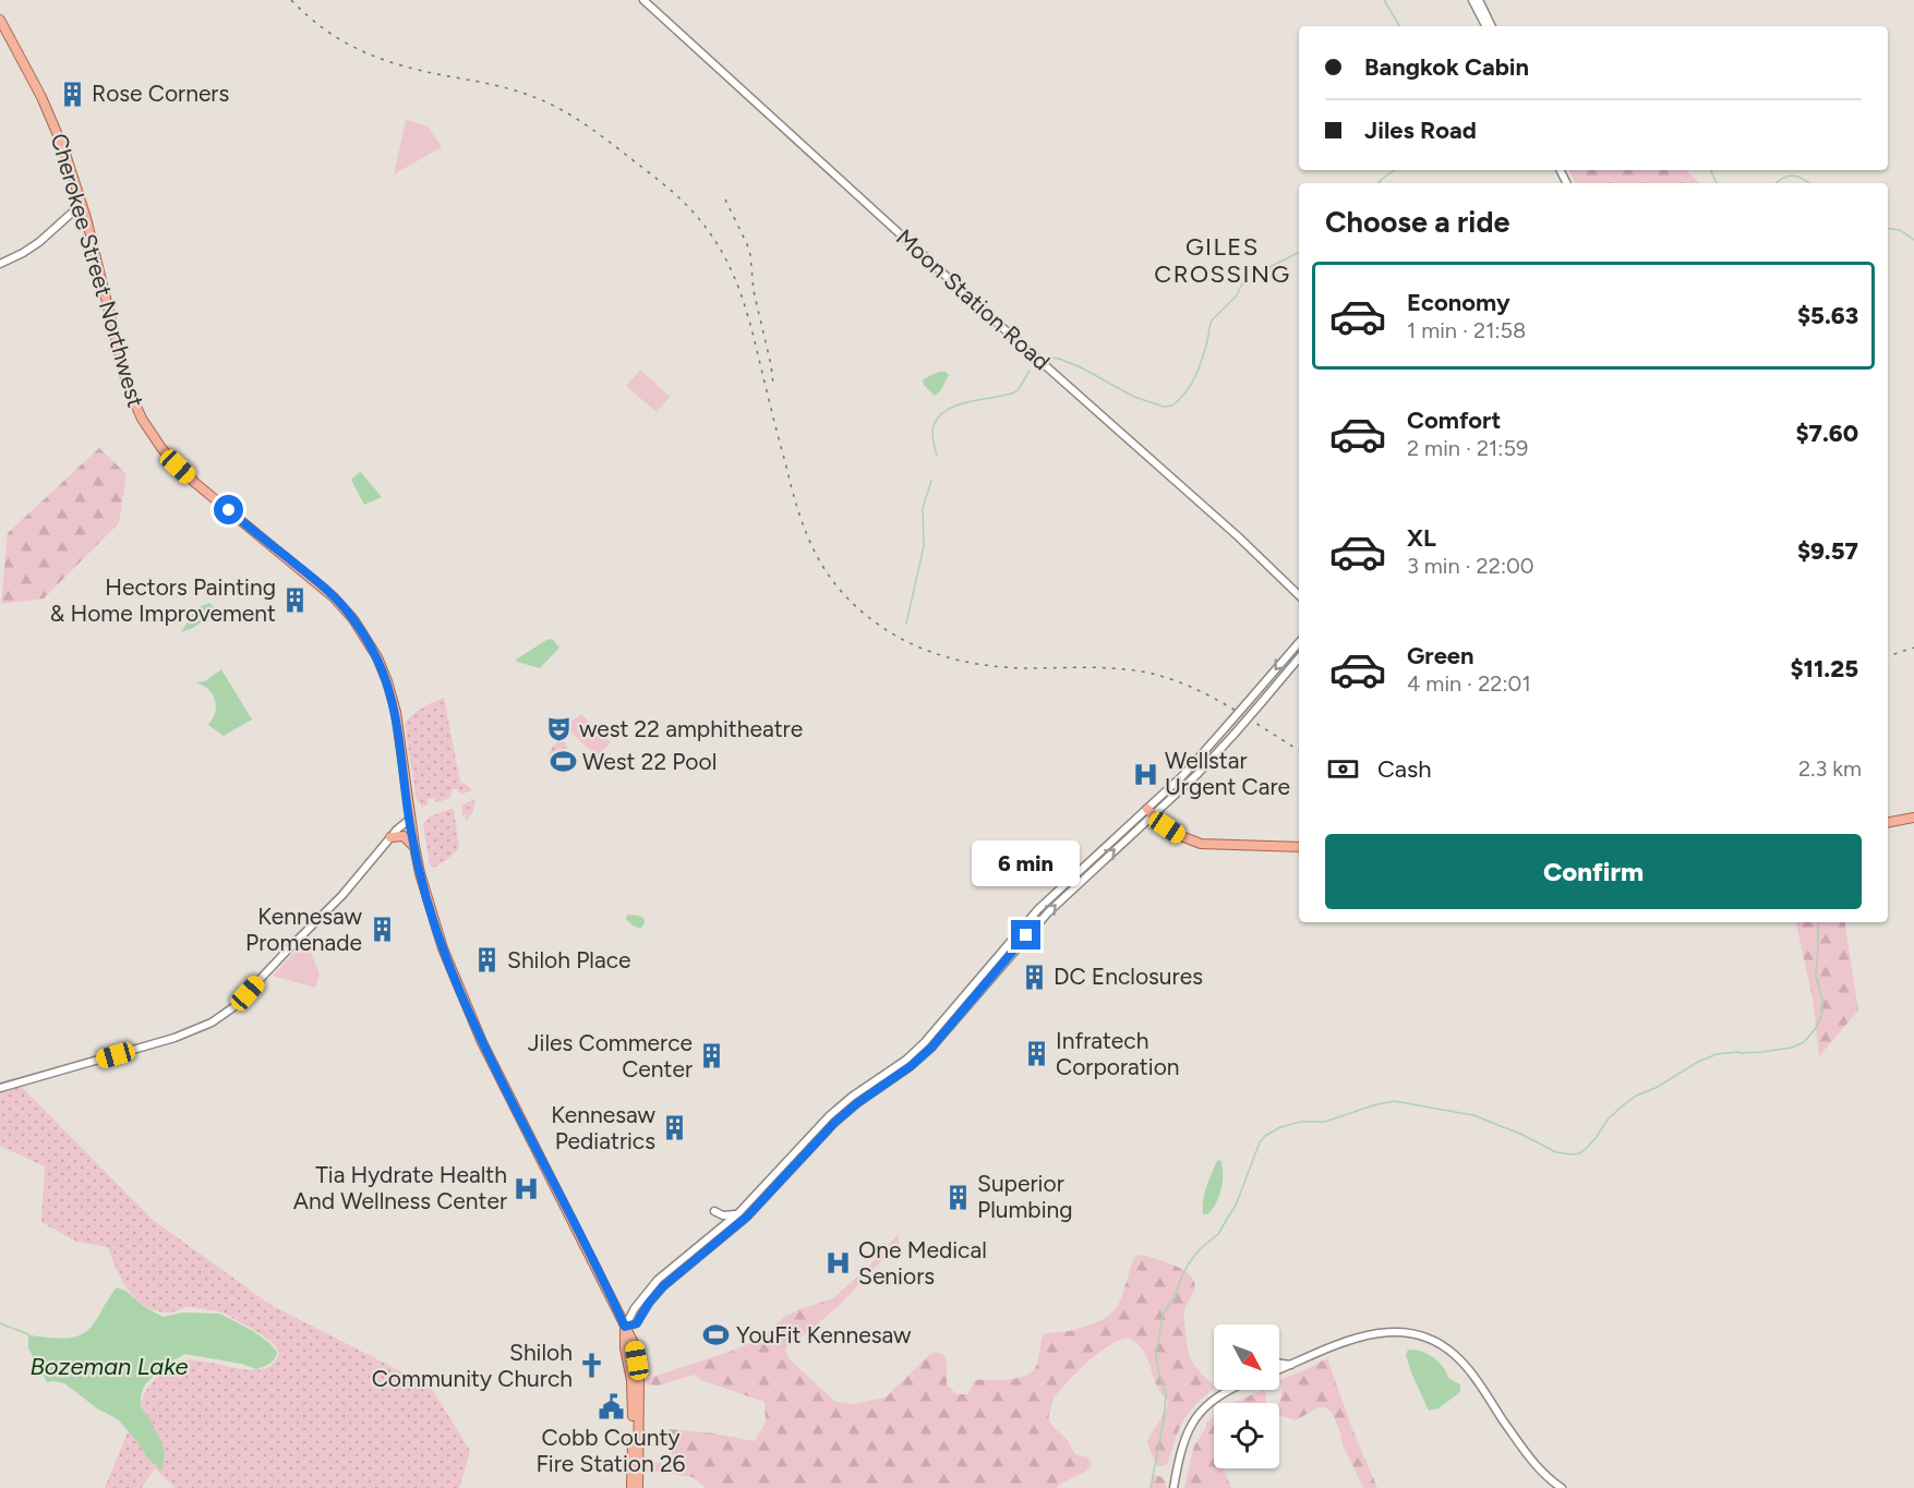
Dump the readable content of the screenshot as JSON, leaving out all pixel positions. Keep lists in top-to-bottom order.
{
  "streets": {
    "main road": ["Cherokee Street Northwest"],
    "street": ["Moon Station Road"]
  },
  "districts": ["GILES CROSSING"],
  "water": ["Bozeman Lake"],
  "places": {
    "building": [
      "Rose Corners",
      "Hectors Painting & Home Improvement",
      "Kennesaw Promenade",
      "Shiloh Place",
      "DC Enclosures",
      "Infratech Corporation",
      "Jiles Commerce Center",
      "Kennesaw Pediatrics",
      "Superior Plumbing"
    ],
    "theatre": ["west 22 amphitheatre"],
    "sports": ["West 22 Pool", "YouFit Kennesaw"],
    "hospital": ["Wellstar Urgent Care", "Tia Hydrate Health And Wellness Center", "One Medical Seniors"],
    "church": ["Shiloh Community Church"],
    "public building": ["Cobb County Fire Station 26"]
  },
  "north": "bottom right",
  "page": {
    "banner": ["Bangkok Cabin", "Jiles Road"],
    "heading": "Choose a ride",
    "list": [
      {
        "name": "Economy",
        "note": "1 min · 21:58",
        "value": "$5.63"
      },
      {
        "name": "Comfort",
        "note": "2 min · 21:59",
        "value": "$7.60"
      },
      {
        "name": "XL",
        "note": "3 min · 22:00",
        "value": "$9.57"
      },
      {
        "name": "Green",
        "note": "4 min · 22:01",
        "value": "$11.25"
      }
    ],
    "pay": ["Cash", "2.3 km"],
    "buttons": "Confirm",
    "bubble": "6 min"
  }
}
